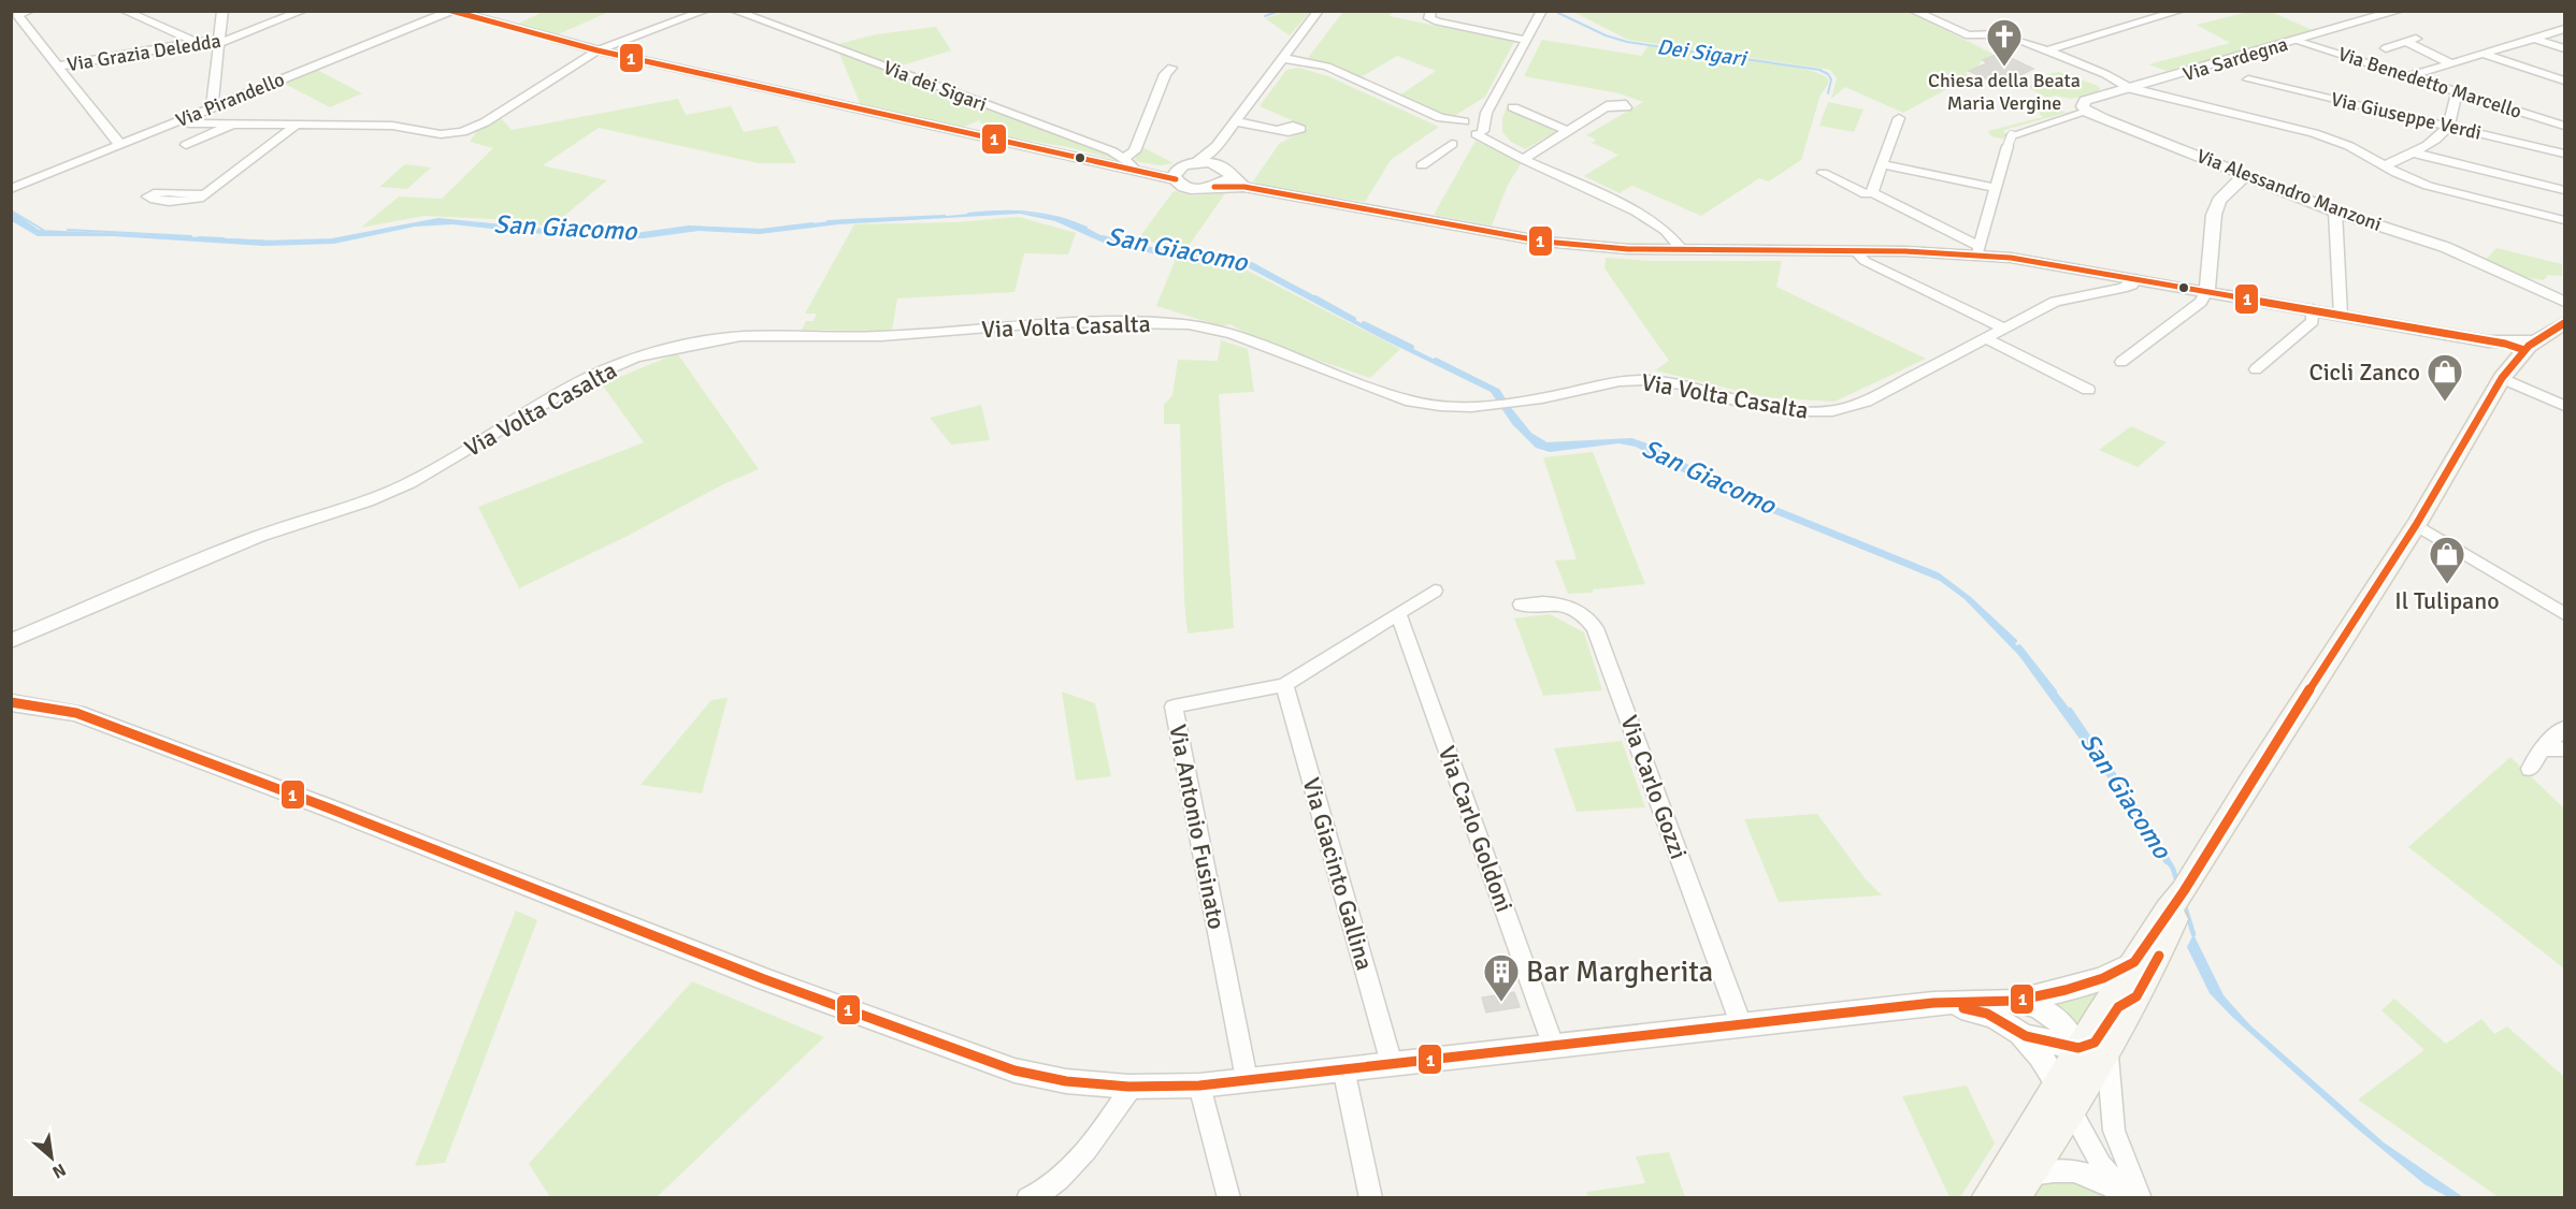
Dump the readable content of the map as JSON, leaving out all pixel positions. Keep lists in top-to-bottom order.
{
  "streets": {
    "street": [
      "Via Grazia Deledda",
      "Via Sardegna",
      "Via Benedetto Marcello",
      "Via dei Sigari",
      "Via Pirandello",
      "Via Giuseppe Verdi",
      "Via Alessandro Manzoni",
      "Via Volta Casalta",
      "Via Carlo Gozzi",
      "Via Antonio Fusinato",
      "Via Carlo Goldoni",
      "Via Giacinto Gallina"
    ]
  },
  "crossings": [
    ["Via Sardegna", "Via Benedetto Marcello"],
    ["Via Sardegna", "Via Alessandro Manzoni"],
    ["Via Antonio Fusinato", "Via Carlo Goldoni"],
    ["Via Antonio Fusinato", "Via Giacinto Gallina"]
  ],
  "water": ["Dei Sigari", "San Giacomo"],
  "places": {
    "church": ["Chiesa della Beata Maria Vergine"],
    "shop": ["Cicli Zanco", "Il Tulipano"],
    "building": ["Bar Margherita"]
  },
  "lines": ["transit line 1"],
  "north": "bottom right"
}
